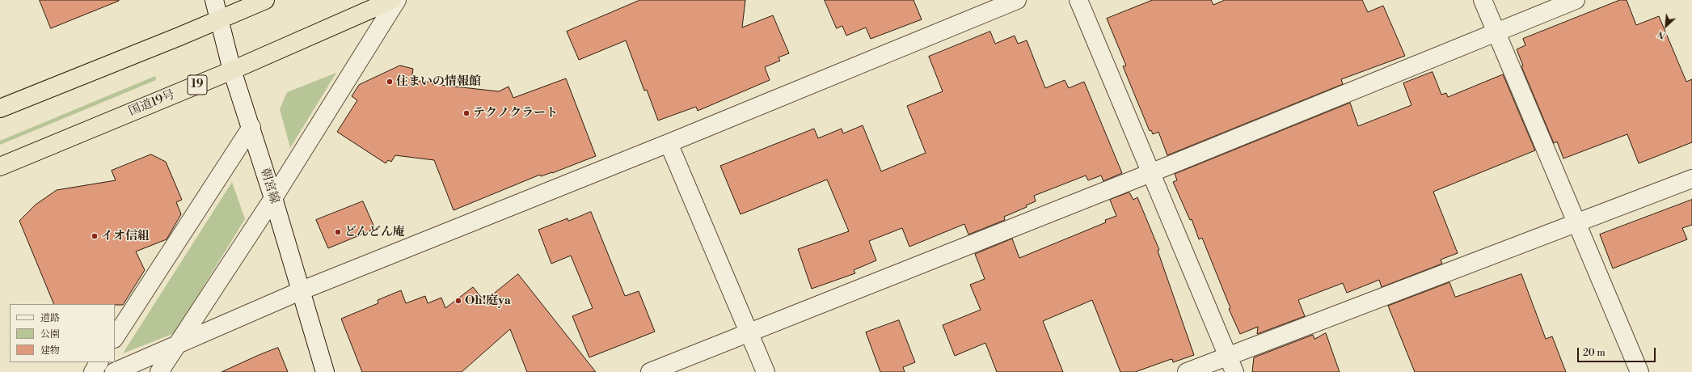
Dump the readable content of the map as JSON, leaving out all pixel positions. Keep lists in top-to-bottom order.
{
  "streets": {
    "highway": ["19", "国道19号"],
    "street": ["朝宮線"]
  },
  "crossings": [
    ["国道19号", "朝宮線"]
  ],
  "places": [
    "住まいの情報館",
    "テクノクラート",
    "どんどん庵",
    "イオ信組",
    "Oh!庭ya"
  ],
  "legend": ["道路", "公園", "建物"],
  "scale_bar": "20 m",
  "north": "bottom left"
}
